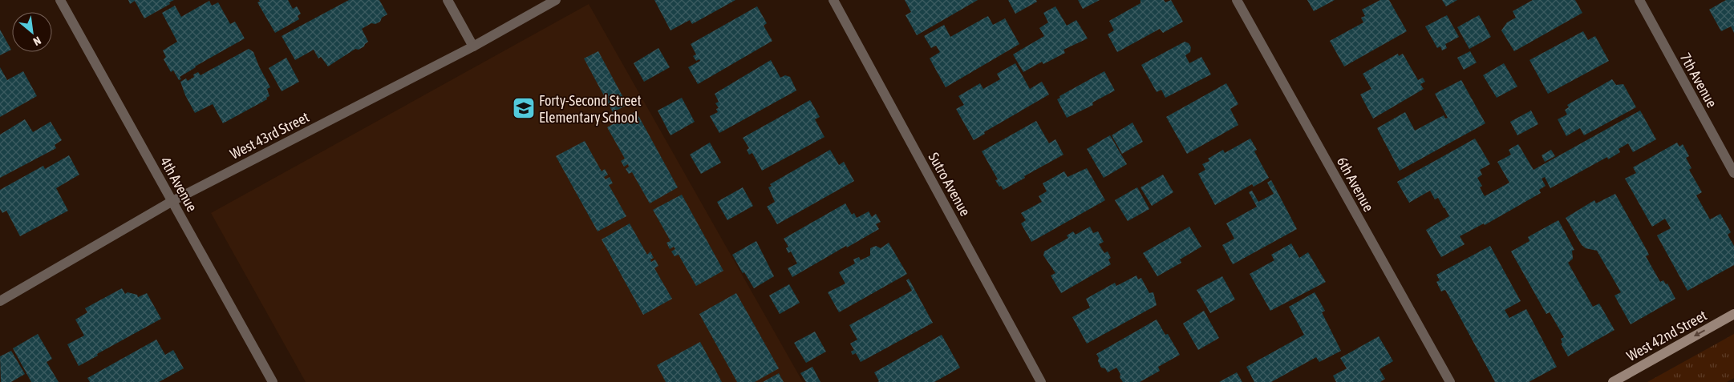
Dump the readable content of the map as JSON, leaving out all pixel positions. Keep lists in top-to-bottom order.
{
  "streets": {
    "street": [
      "7th Avenue",
      "West 43rd Street",
      "4th Avenue",
      "Sutro Avenue",
      "6th Avenue",
      "West 42nd Street"
    ]
  },
  "crossings": [
    ["West 43rd Street", "4th Avenue"]
  ],
  "one_way": ["West 42nd Street"],
  "places": {
    "school or university": ["Forty-Second Street Elementary School"]
  },
  "north": "bottom right"
}
